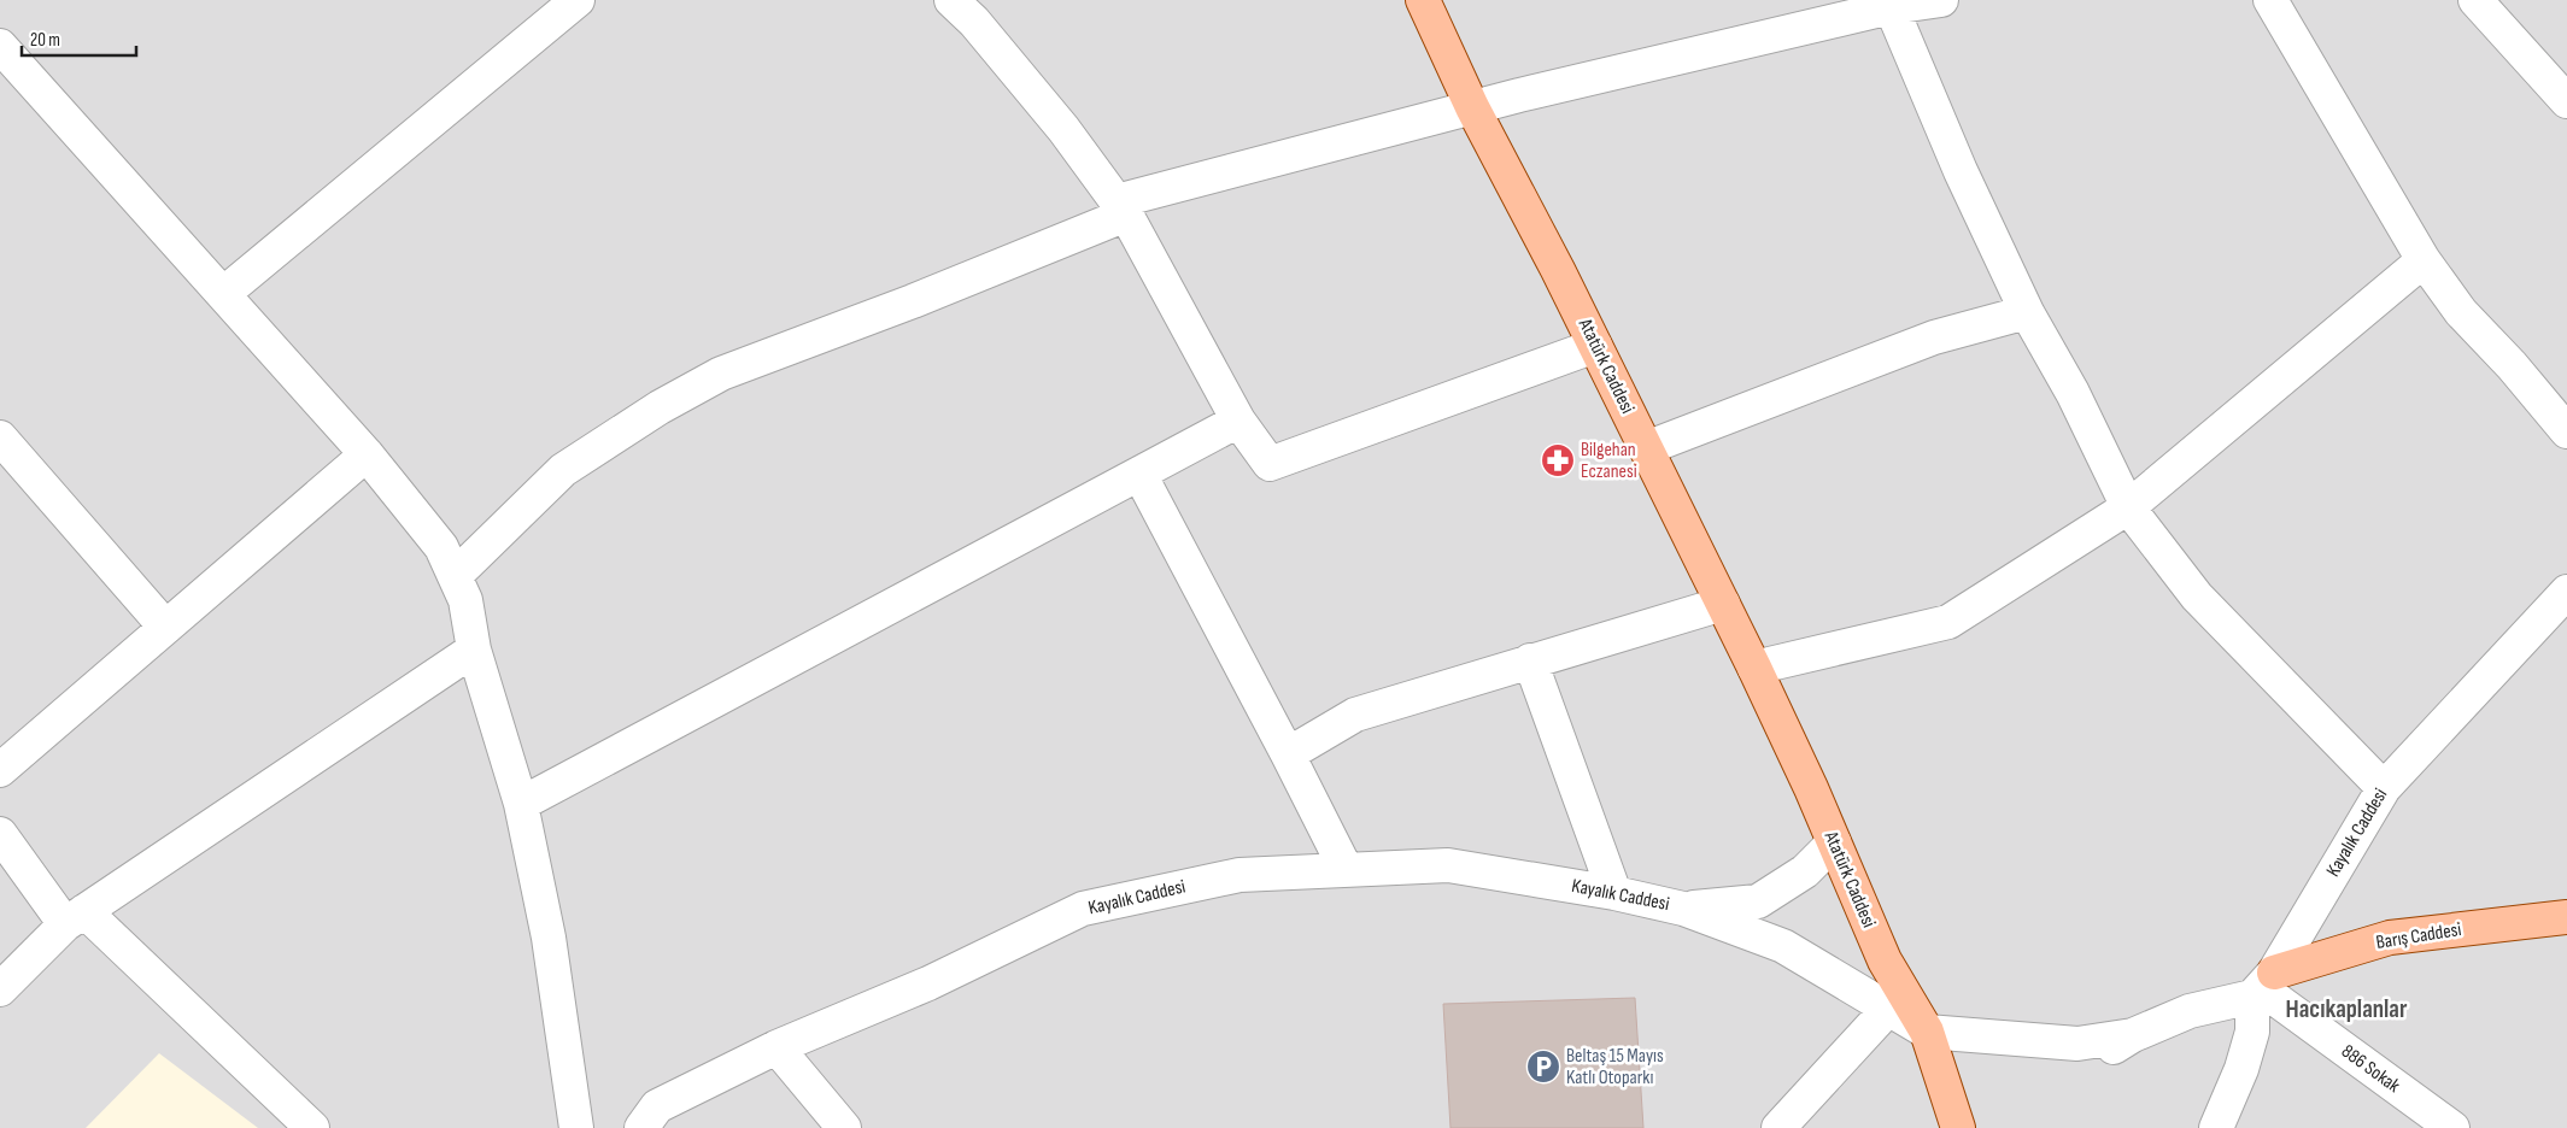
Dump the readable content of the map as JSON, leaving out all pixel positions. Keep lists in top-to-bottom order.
{
  "streets": {
    "main road": ["Atatürk Caddesi", "Barış Caddesi"],
    "street": ["Kayalık Caddesi", "886 Sokak"]
  },
  "crossings": [
    ["Atatürk Caddesi", "Kayalık Caddesi"],
    ["Kayalık Caddesi", "Barış Caddesi"],
    ["Kayalık Caddesi", "886 Sokak"],
    ["Barış Caddesi", "886 Sokak"]
  ],
  "districts": ["Hacıkaplanlar"],
  "places": {
    "pharmacy": ["Bilgehan Eczanesi"],
    "parking": ["Beltaş 15 Mayıs Katlı Otoparkı"]
  },
  "scale_bar": "20 m"
}
